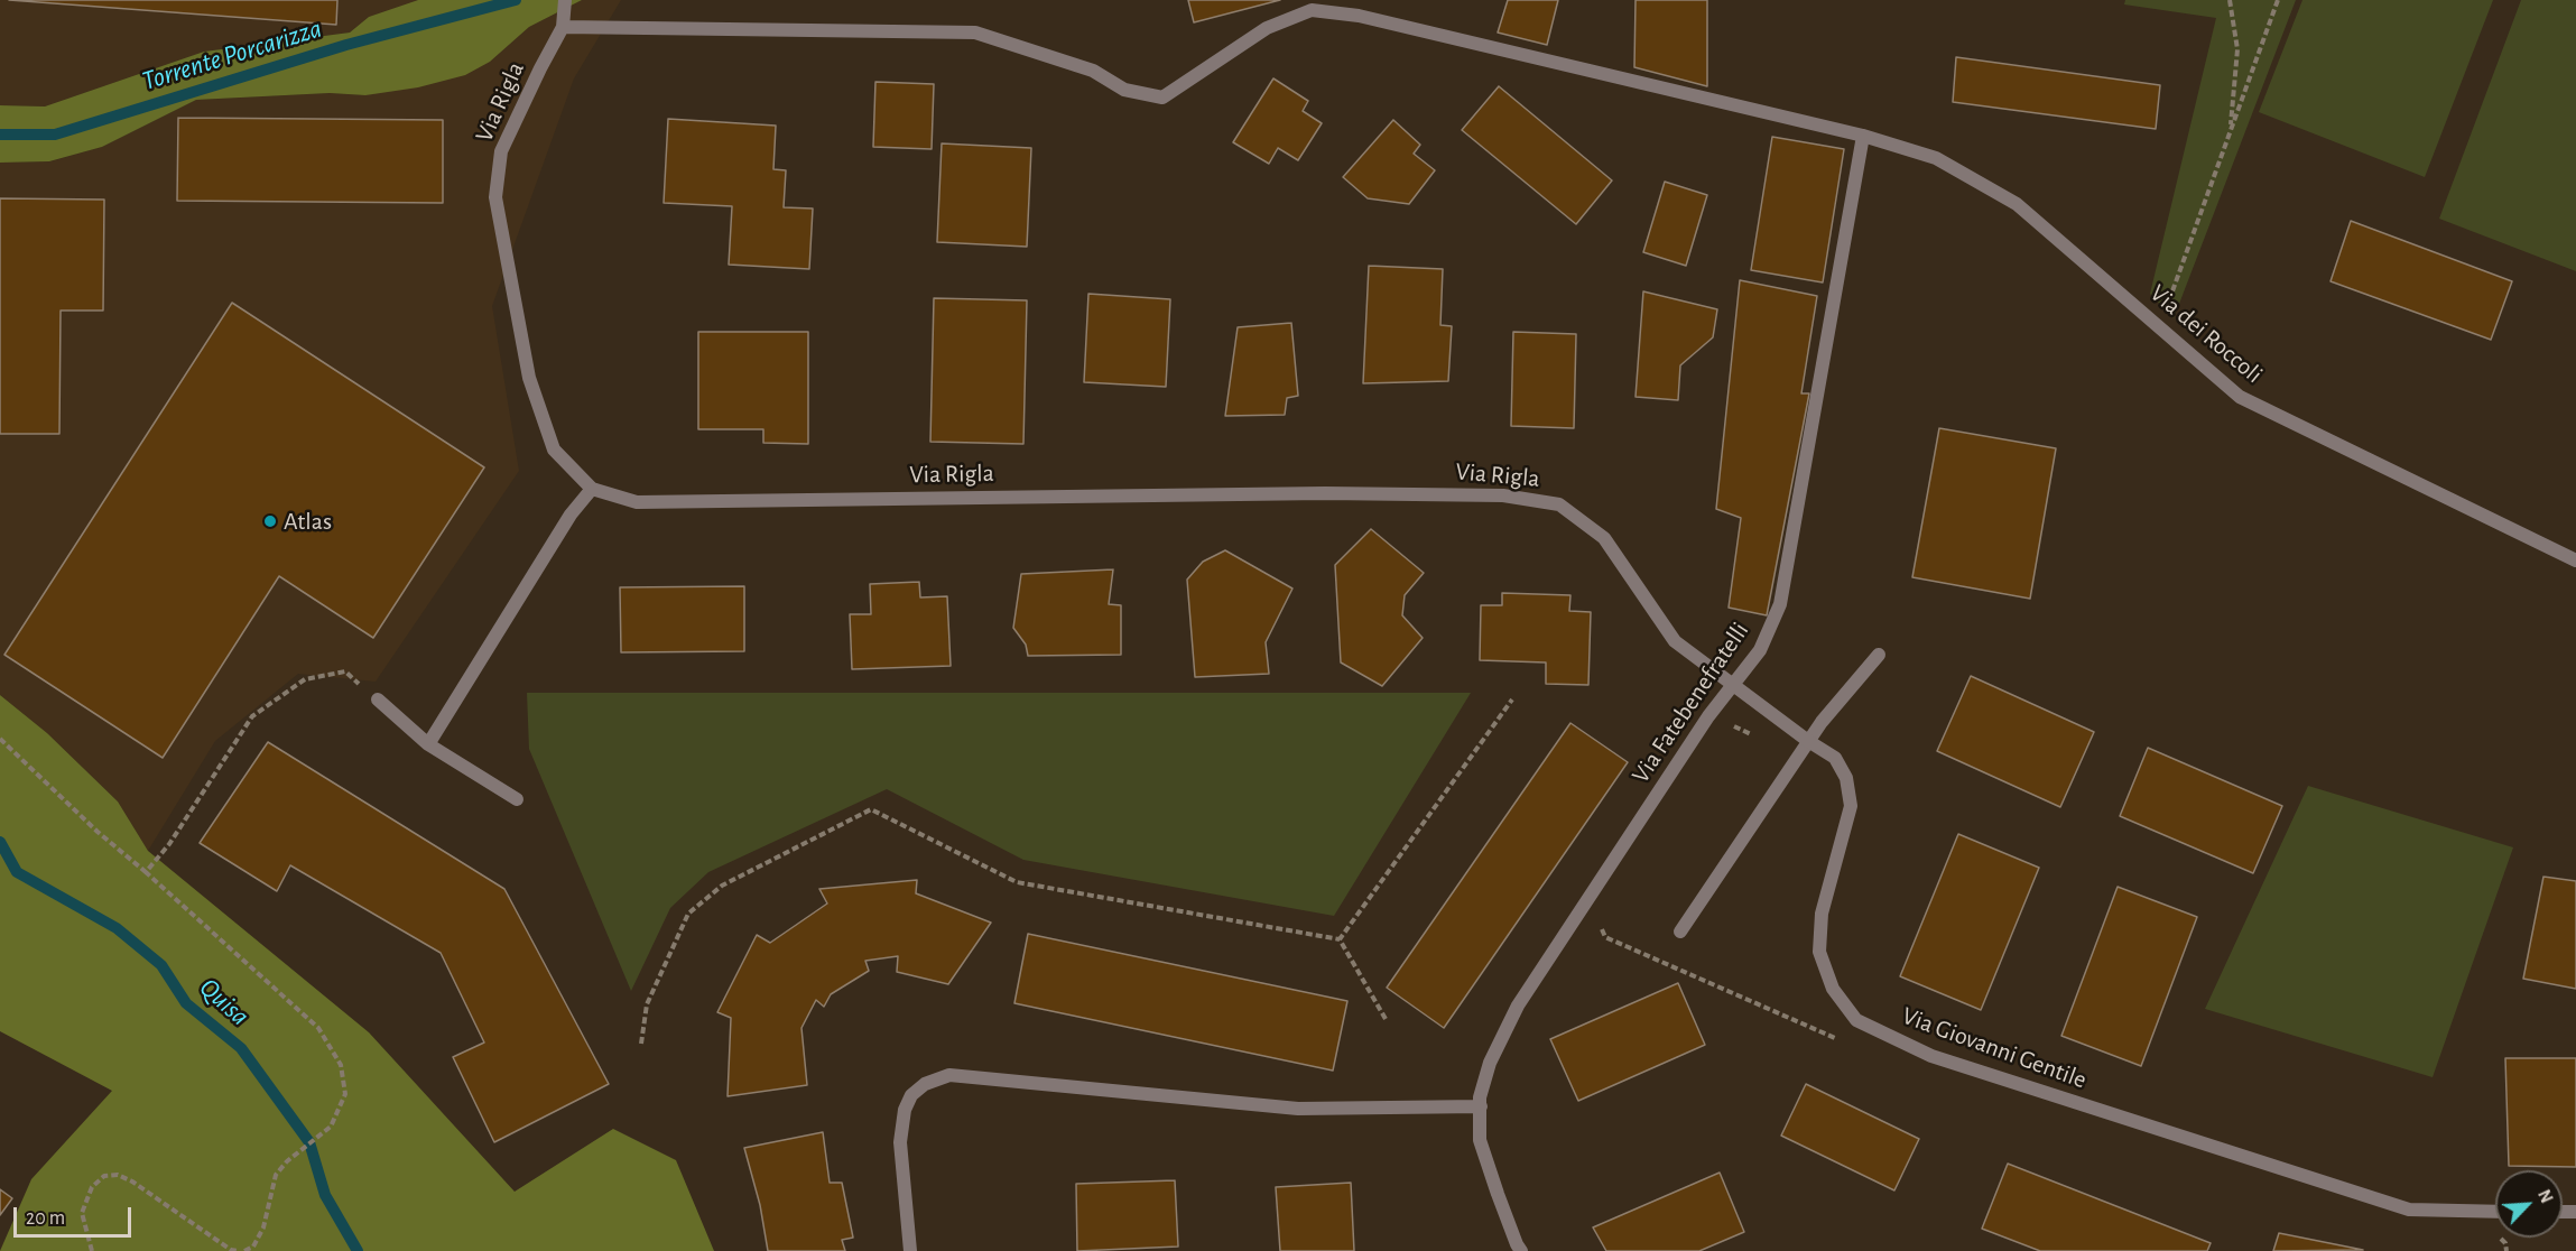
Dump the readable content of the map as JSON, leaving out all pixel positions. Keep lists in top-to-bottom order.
{
  "streets": {
    "street": [
      "Via Rigla",
      "Via dei Roccoli",
      "Via Fatebenefratelli",
      "Via Giovanni Gentile"
    ]
  },
  "crossings": [
    ["Via Rigla", "Via Fatebenefratelli"],
    ["Via Rigla", "Via Giovanni Gentile"],
    ["Via dei Roccoli", "Via Fatebenefratelli"],
    ["Via Fatebenefratelli", "Via Giovanni Gentile"]
  ],
  "water": ["Torrente Porcarizza", "Quisa"],
  "places": ["Atlas"],
  "scale_bar": "20 m",
  "north": "top right"
}
